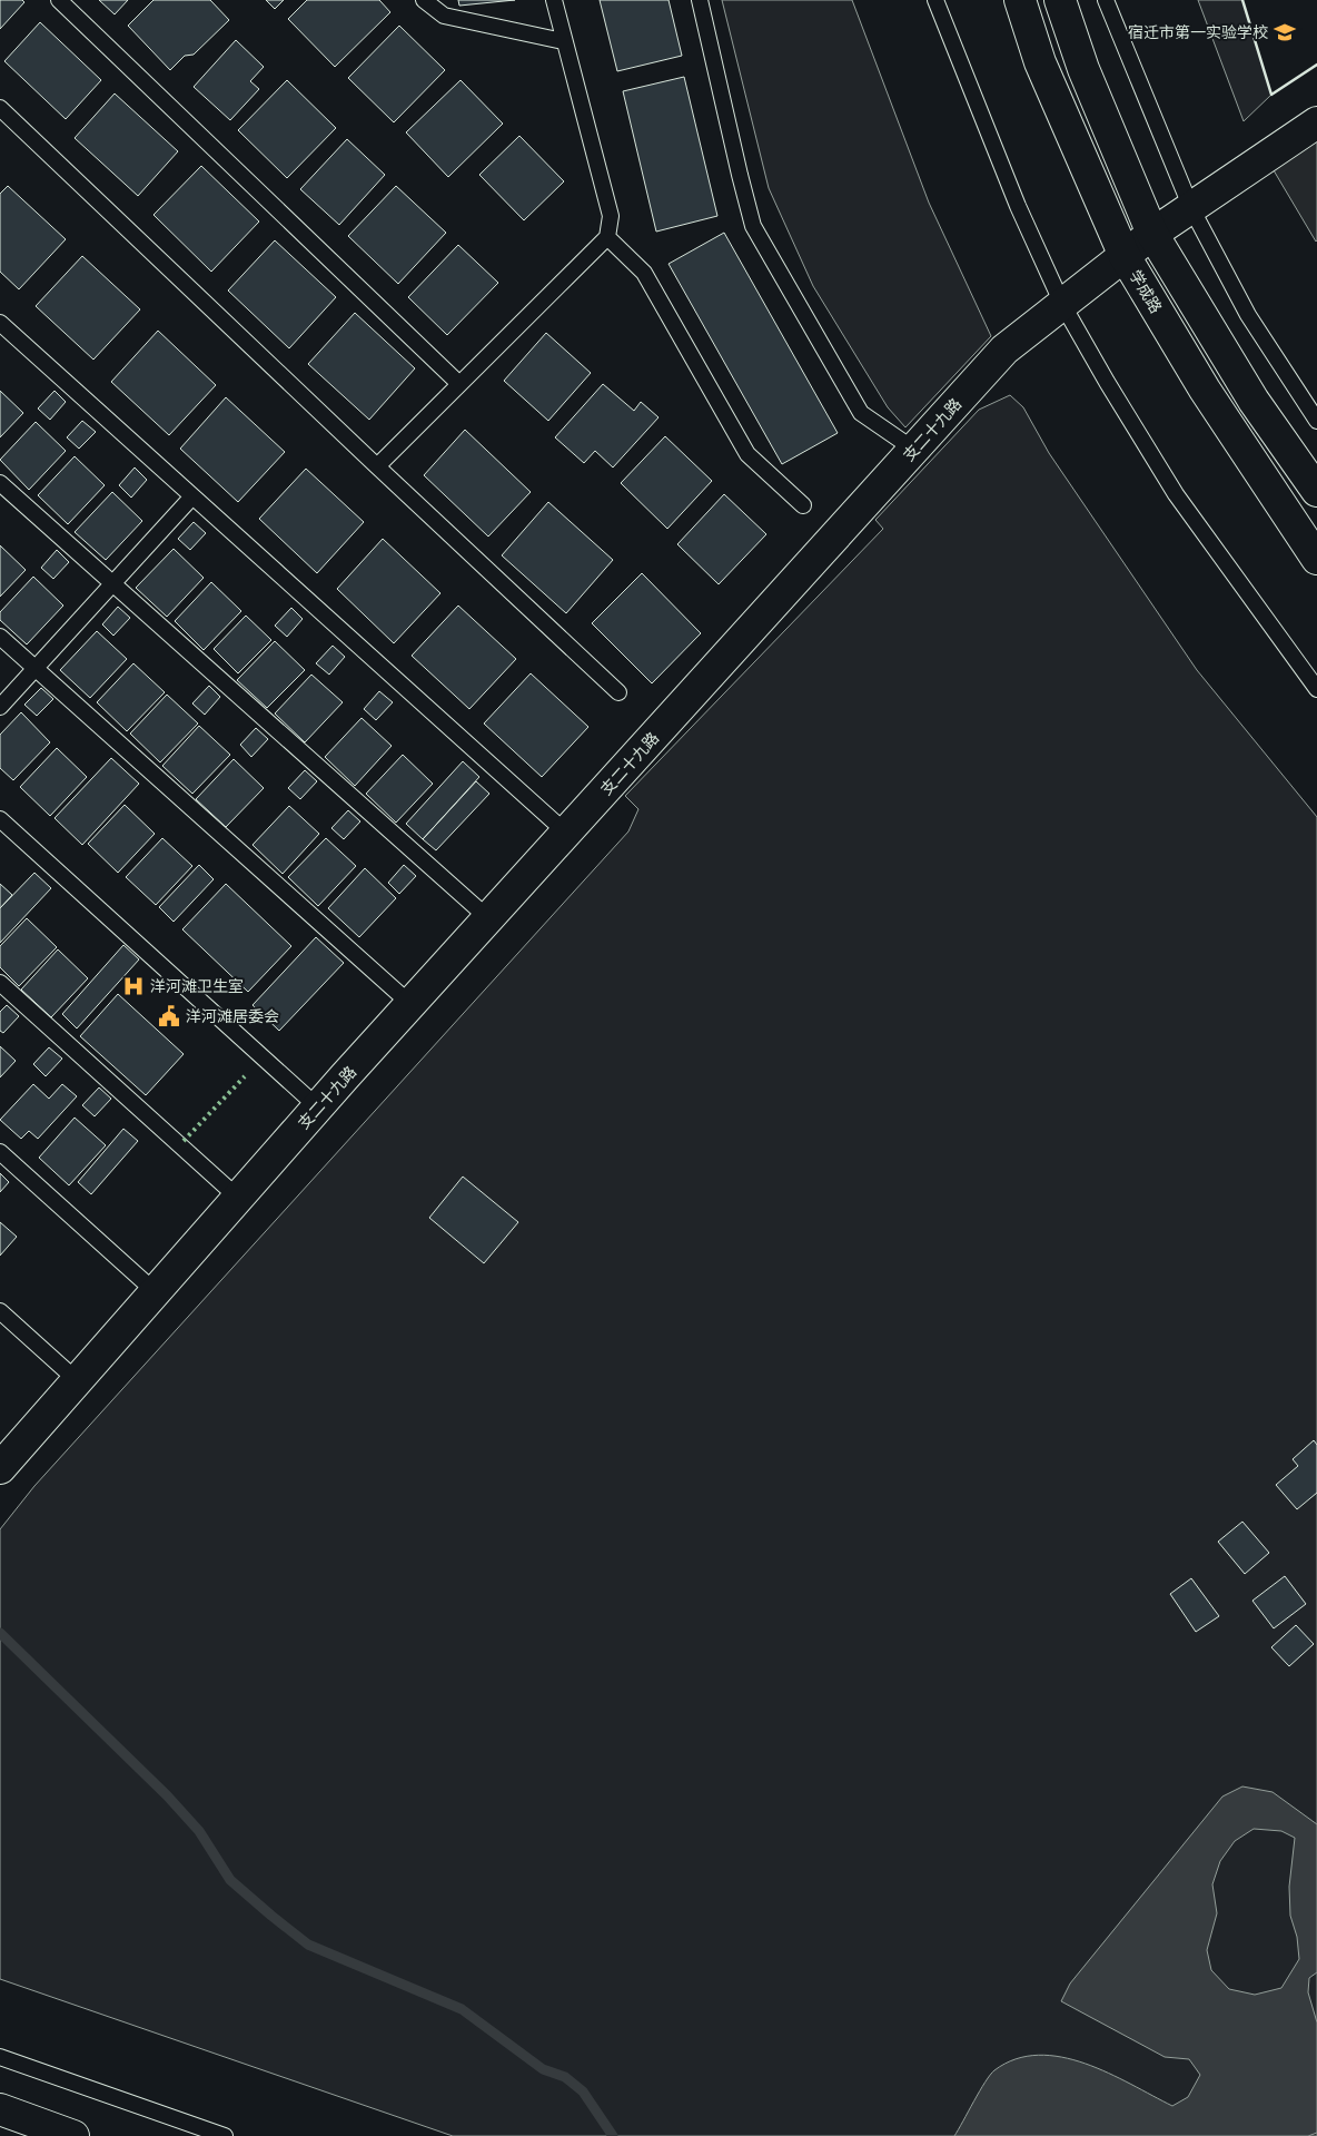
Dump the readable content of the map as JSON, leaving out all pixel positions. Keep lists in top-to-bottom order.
{
  "streets": {
    "street": ["学成路", "支二十九路"]
  },
  "crossings": [
    ["学成路", "支二十九路"]
  ],
  "places": {
    "school or university": ["宿迁市第一实验学校"],
    "hospital": ["洋河滩卫生室"],
    "public building": ["洋河滩居委会"]
  }
}
